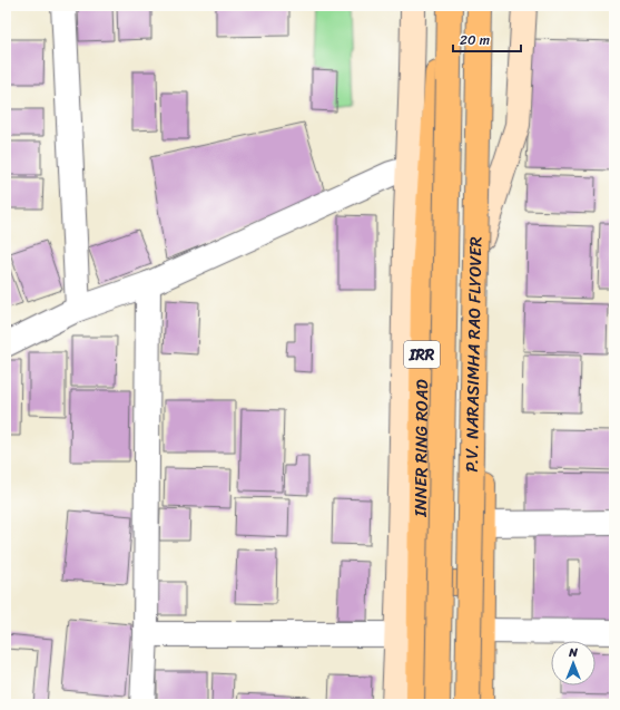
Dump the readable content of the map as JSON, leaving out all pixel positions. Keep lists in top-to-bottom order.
{
  "streets": {
    "main road": ["IRR", "P.V. NARASIMHA RAO FLYOVER", "INNER RING ROAD"]
  },
  "scale_bar": "20 m",
  "north": "top"
}
